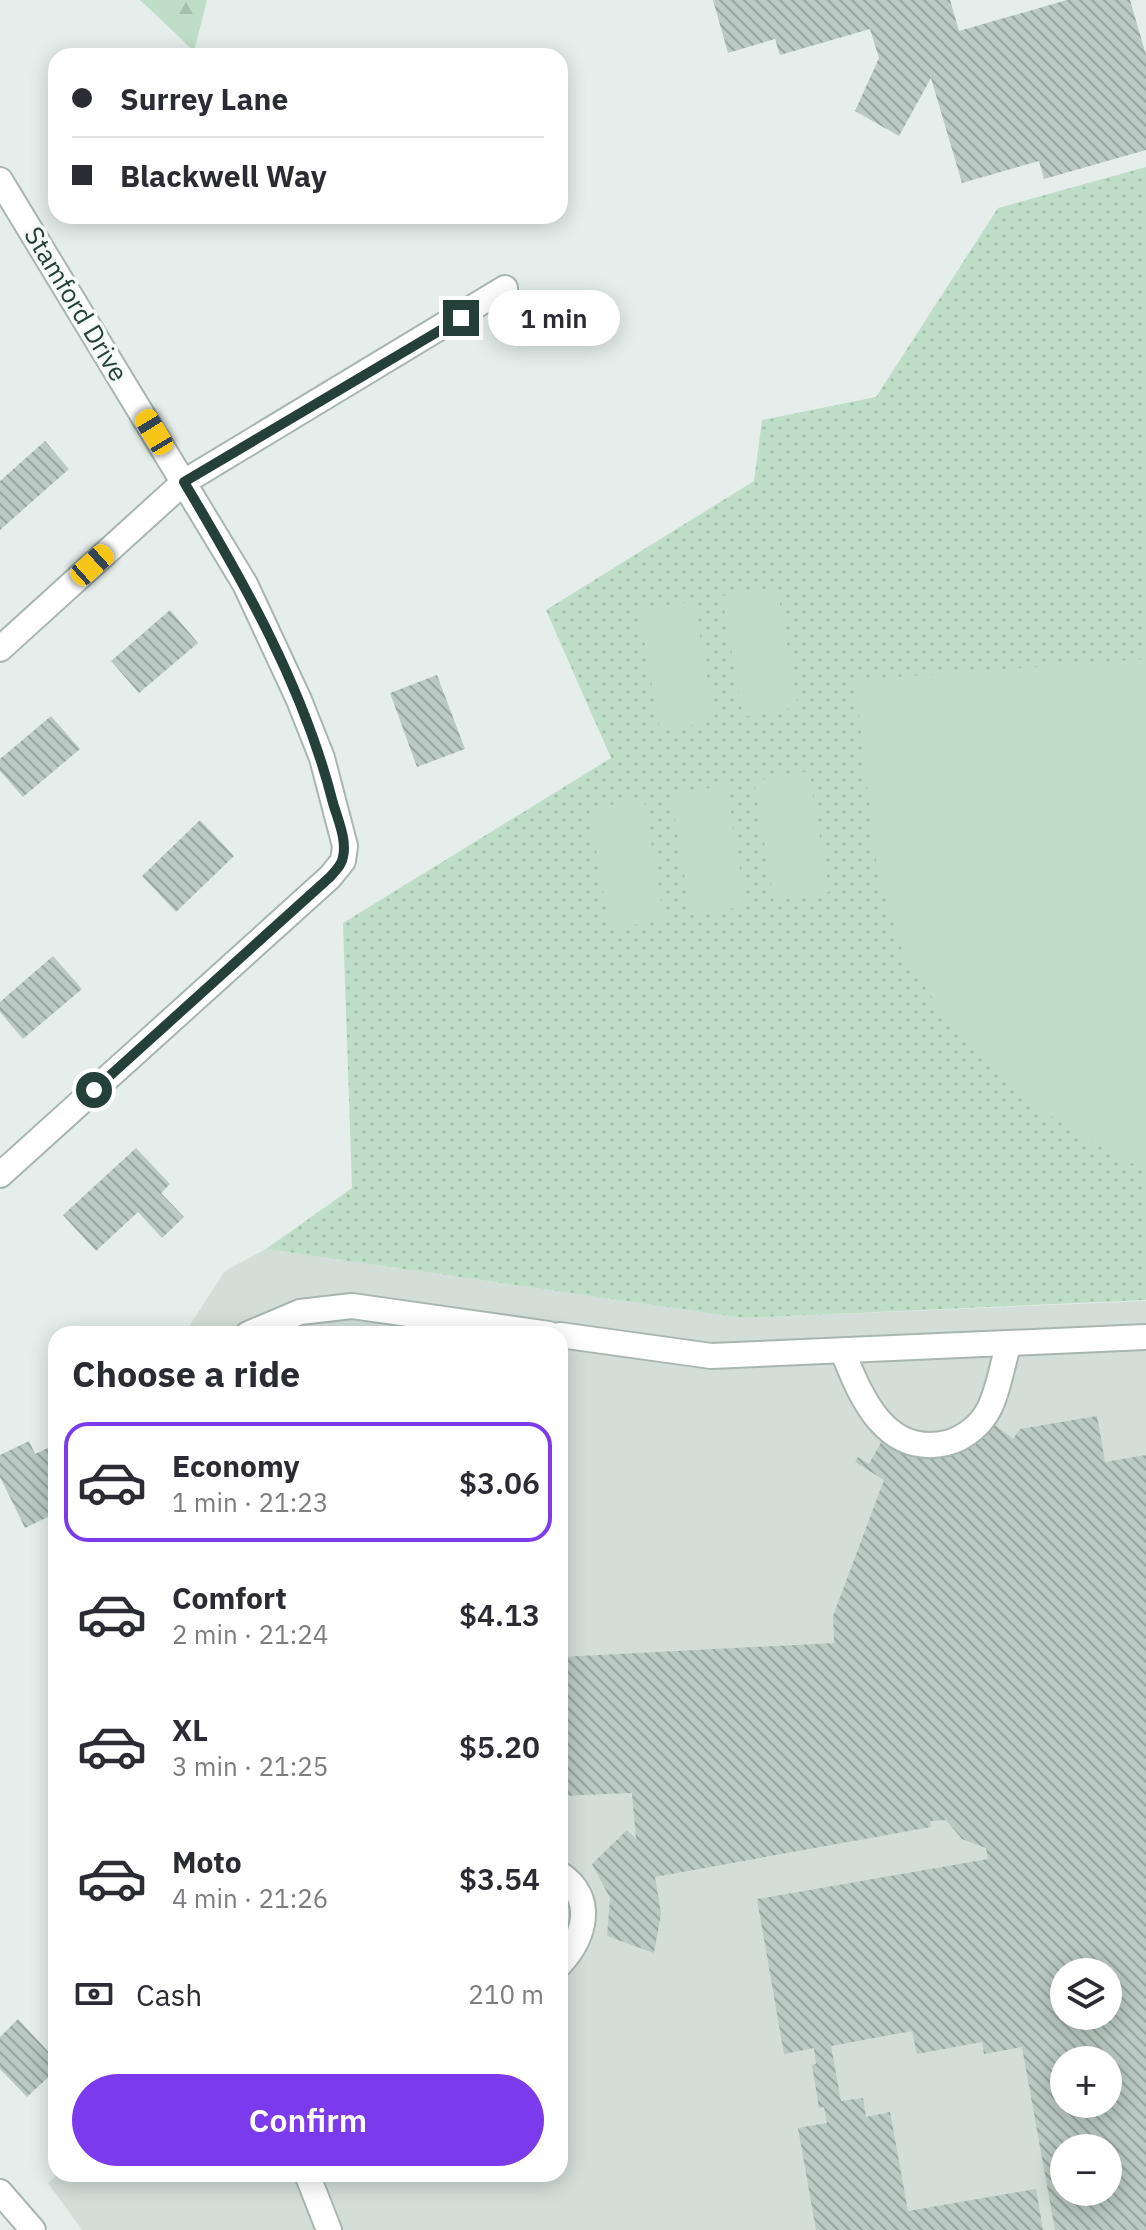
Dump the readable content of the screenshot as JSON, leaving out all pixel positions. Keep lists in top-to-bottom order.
{
  "streets": {
    "street": ["Stamford Drive"]
  },
  "page": {
    "banner": ["Surrey Lane", "Blackwell Way"],
    "bubble": "1 min",
    "heading": "Choose a ride",
    "list": [
      {
        "name": "Economy",
        "note": "1 min · 21:23",
        "value": "$3.06"
      },
      {
        "name": "Comfort",
        "note": "2 min · 21:24",
        "value": "$4.13"
      },
      {
        "name": "XL",
        "note": "3 min · 21:25",
        "value": "$5.20"
      },
      {
        "name": "Moto",
        "note": "4 min · 21:26",
        "value": "$3.54"
      }
    ],
    "pay": ["Cash", "210 m"],
    "map_buttons": ["+", "−"],
    "buttons": "Confirm"
  }
}
